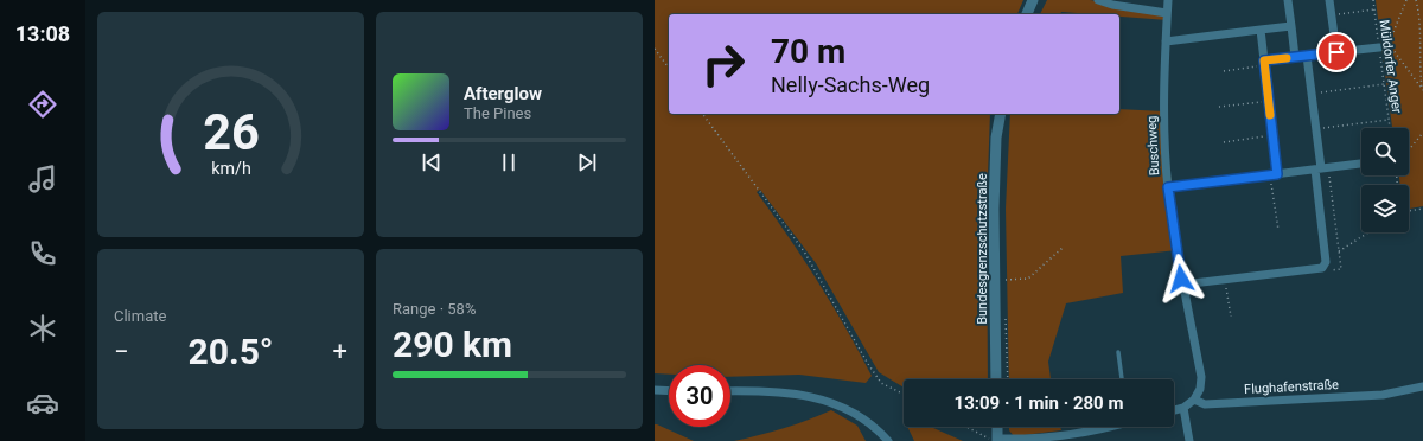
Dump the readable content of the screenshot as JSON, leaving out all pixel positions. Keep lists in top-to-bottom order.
{
  "streets": {
    "street": ["Buschweg", "Bundesgrenzschutzstraße", "Flughafenstraße"],
    "path": ["Müldorfer Anger"]
  },
  "crossings": [
    ["Buschweg", "Flughafenstraße"]
  ],
  "page": {
    "tabs": "13:08",
    "turn": ["70 m", "Nelly-Sachs-Weg"],
    "song": ["Afterglow", "The Pines"],
    "tile": [
      "Climate",
      ["Range · 58%", "290 km"]
    ],
    "heat": ["−", "20.5°", "+"],
    "limit": "30",
    "trip": "13:09 · 1 min · 280 m",
    "gauge": ["26", "km/h"]
  }
}
